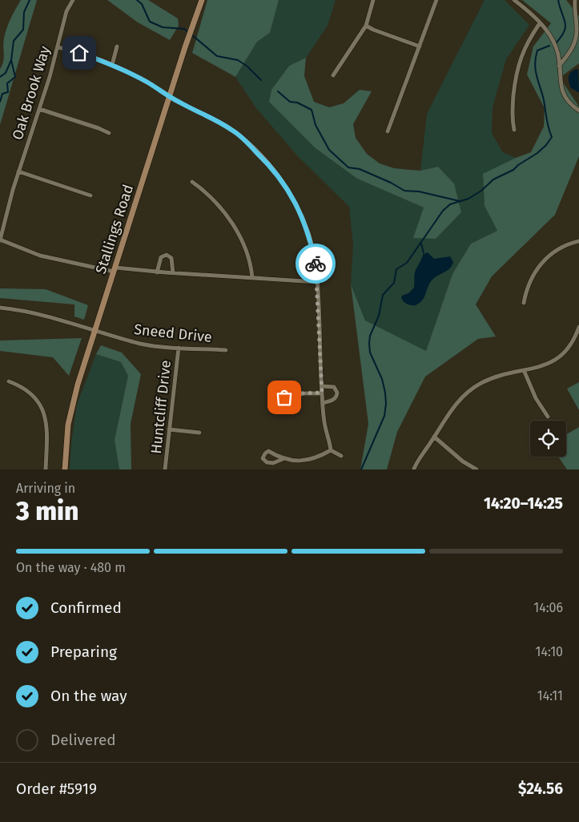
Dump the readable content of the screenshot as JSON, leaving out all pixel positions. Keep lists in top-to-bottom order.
{
  "streets": {
    "street": [
      "Oak Brook Way",
      "Stallings Road",
      "Sneed Drive",
      "Huntcliff Drive"
    ]
  },
  "crossings": [
    ["Stallings Road", "Sneed Drive"],
    ["Sneed Drive", "Huntcliff Drive"]
  ],
  "page": {
    "heading": ["3 min", "Arriving in", "14:20–14:25"],
    "panel": ["Order #5919", "$24.56"],
    "bar": "On the way · 480 m",
    "list": [
      ["Confirmed", "14:06"],
      ["Preparing", "14:10"],
      ["On the way", "14:11"],
      "Delivered"
    ]
  }
}
